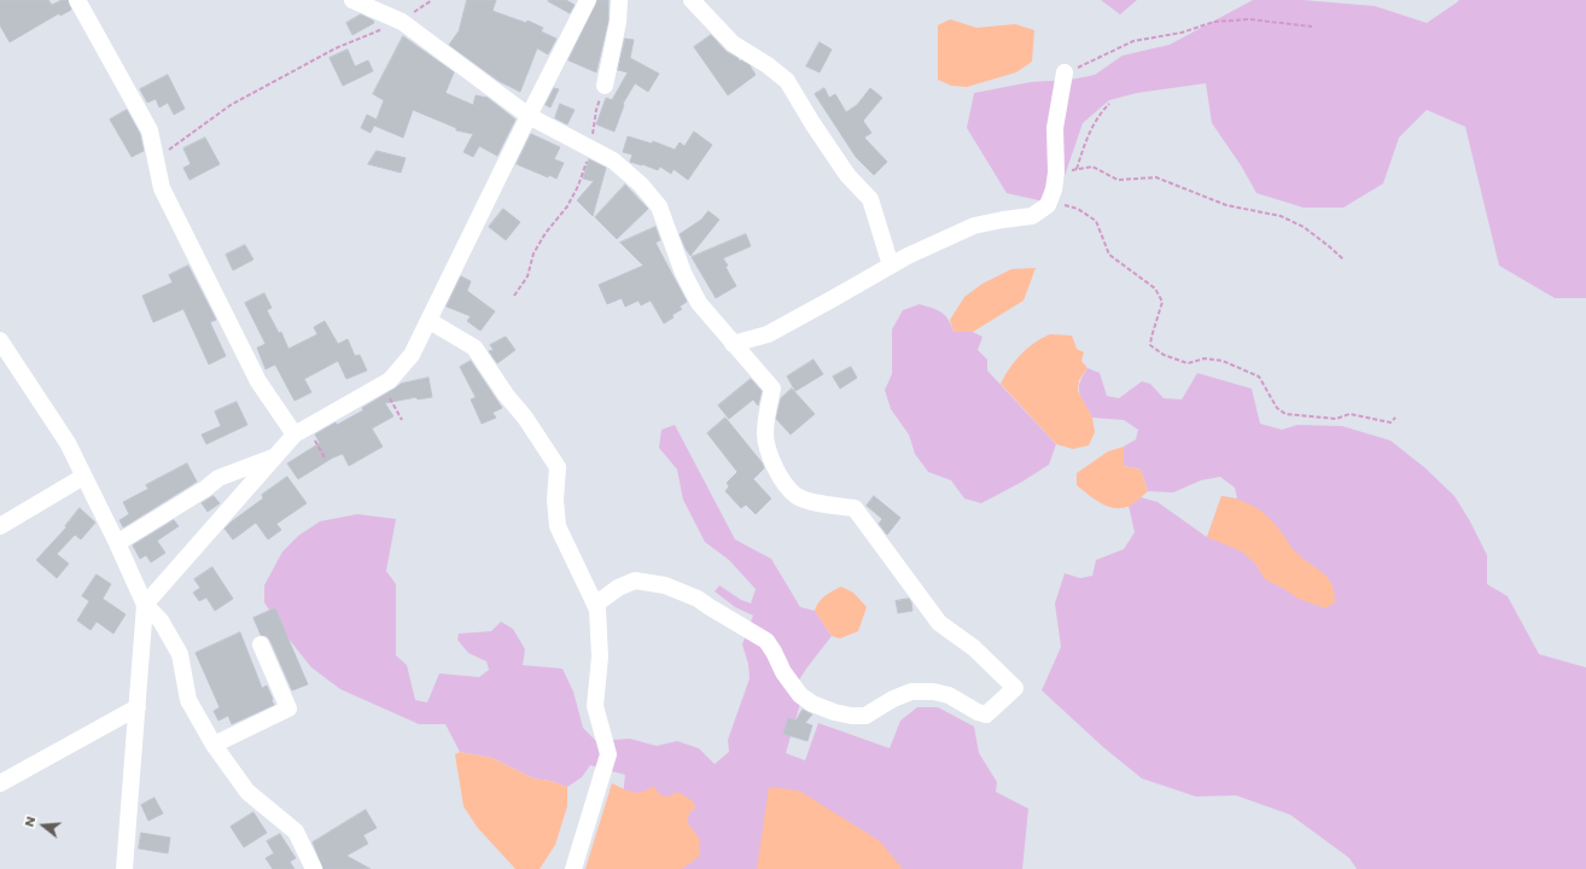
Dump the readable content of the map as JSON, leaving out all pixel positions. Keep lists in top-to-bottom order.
{
  "north": "left"
}
